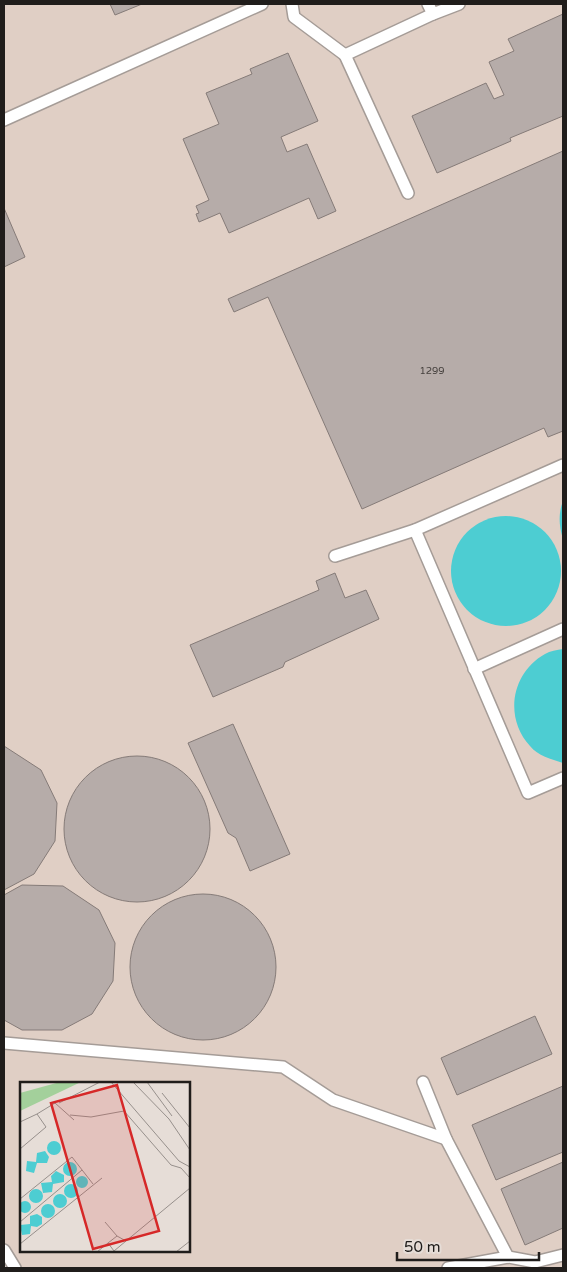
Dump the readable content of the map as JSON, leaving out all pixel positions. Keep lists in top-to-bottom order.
{
  "house_numbers": ["1299"],
  "scale_bar": "50 m"
}
